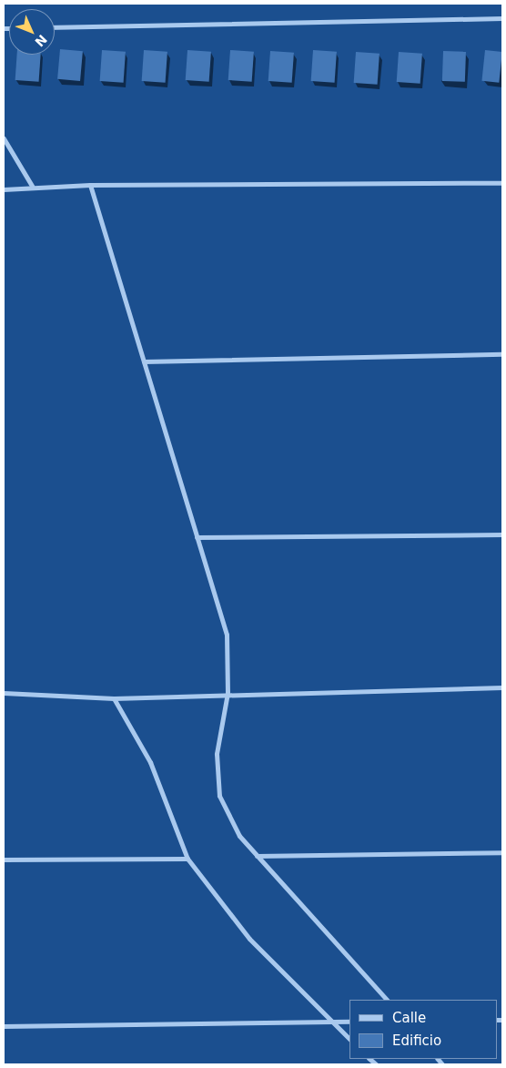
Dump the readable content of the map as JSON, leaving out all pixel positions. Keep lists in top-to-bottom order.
{
  "legend": ["Calle", "Edificio"],
  "north": "bottom right"
}
